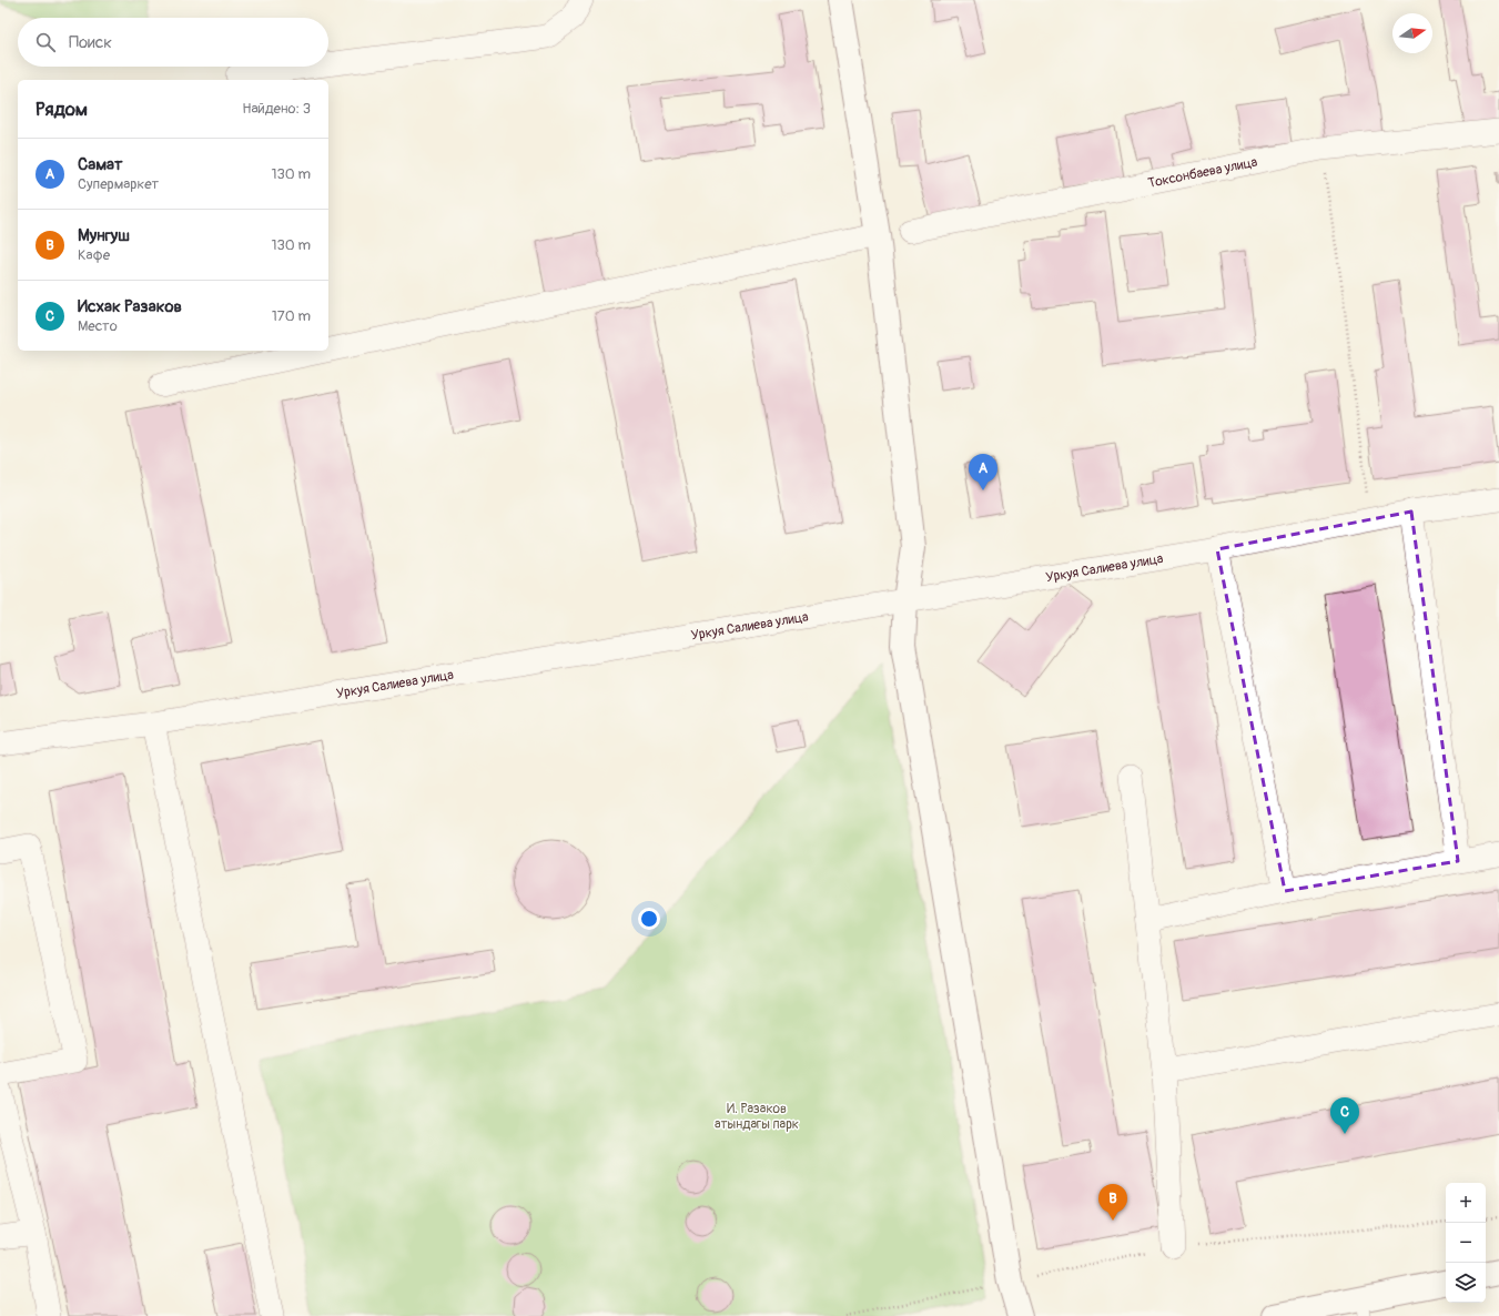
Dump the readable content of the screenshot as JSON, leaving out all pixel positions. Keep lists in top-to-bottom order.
{
  "streets": {
    "street": ["Токсонбаева улица", "Уркуя Салиева улица"]
  },
  "parks": ["И. Разаков атындагы парк"],
  "north": "right",
  "page": {
    "search": "Поиск",
    "heading": ["Рядом", "Найдено: 3"],
    "list": [
      {
        "mark": "A",
        "name": "Самат",
        "note": "Супермаркет",
        "value": "130 m"
      },
      {
        "mark": "B",
        "name": "Мунгуш",
        "note": "Кафе",
        "value": "130 m"
      },
      {
        "mark": "C",
        "name": "Исхак Разаков",
        "note": "Место",
        "value": "170 m"
      }
    ],
    "pins": ["A", "C", "B"],
    "map_buttons": ["+", "−"]
  }
}
